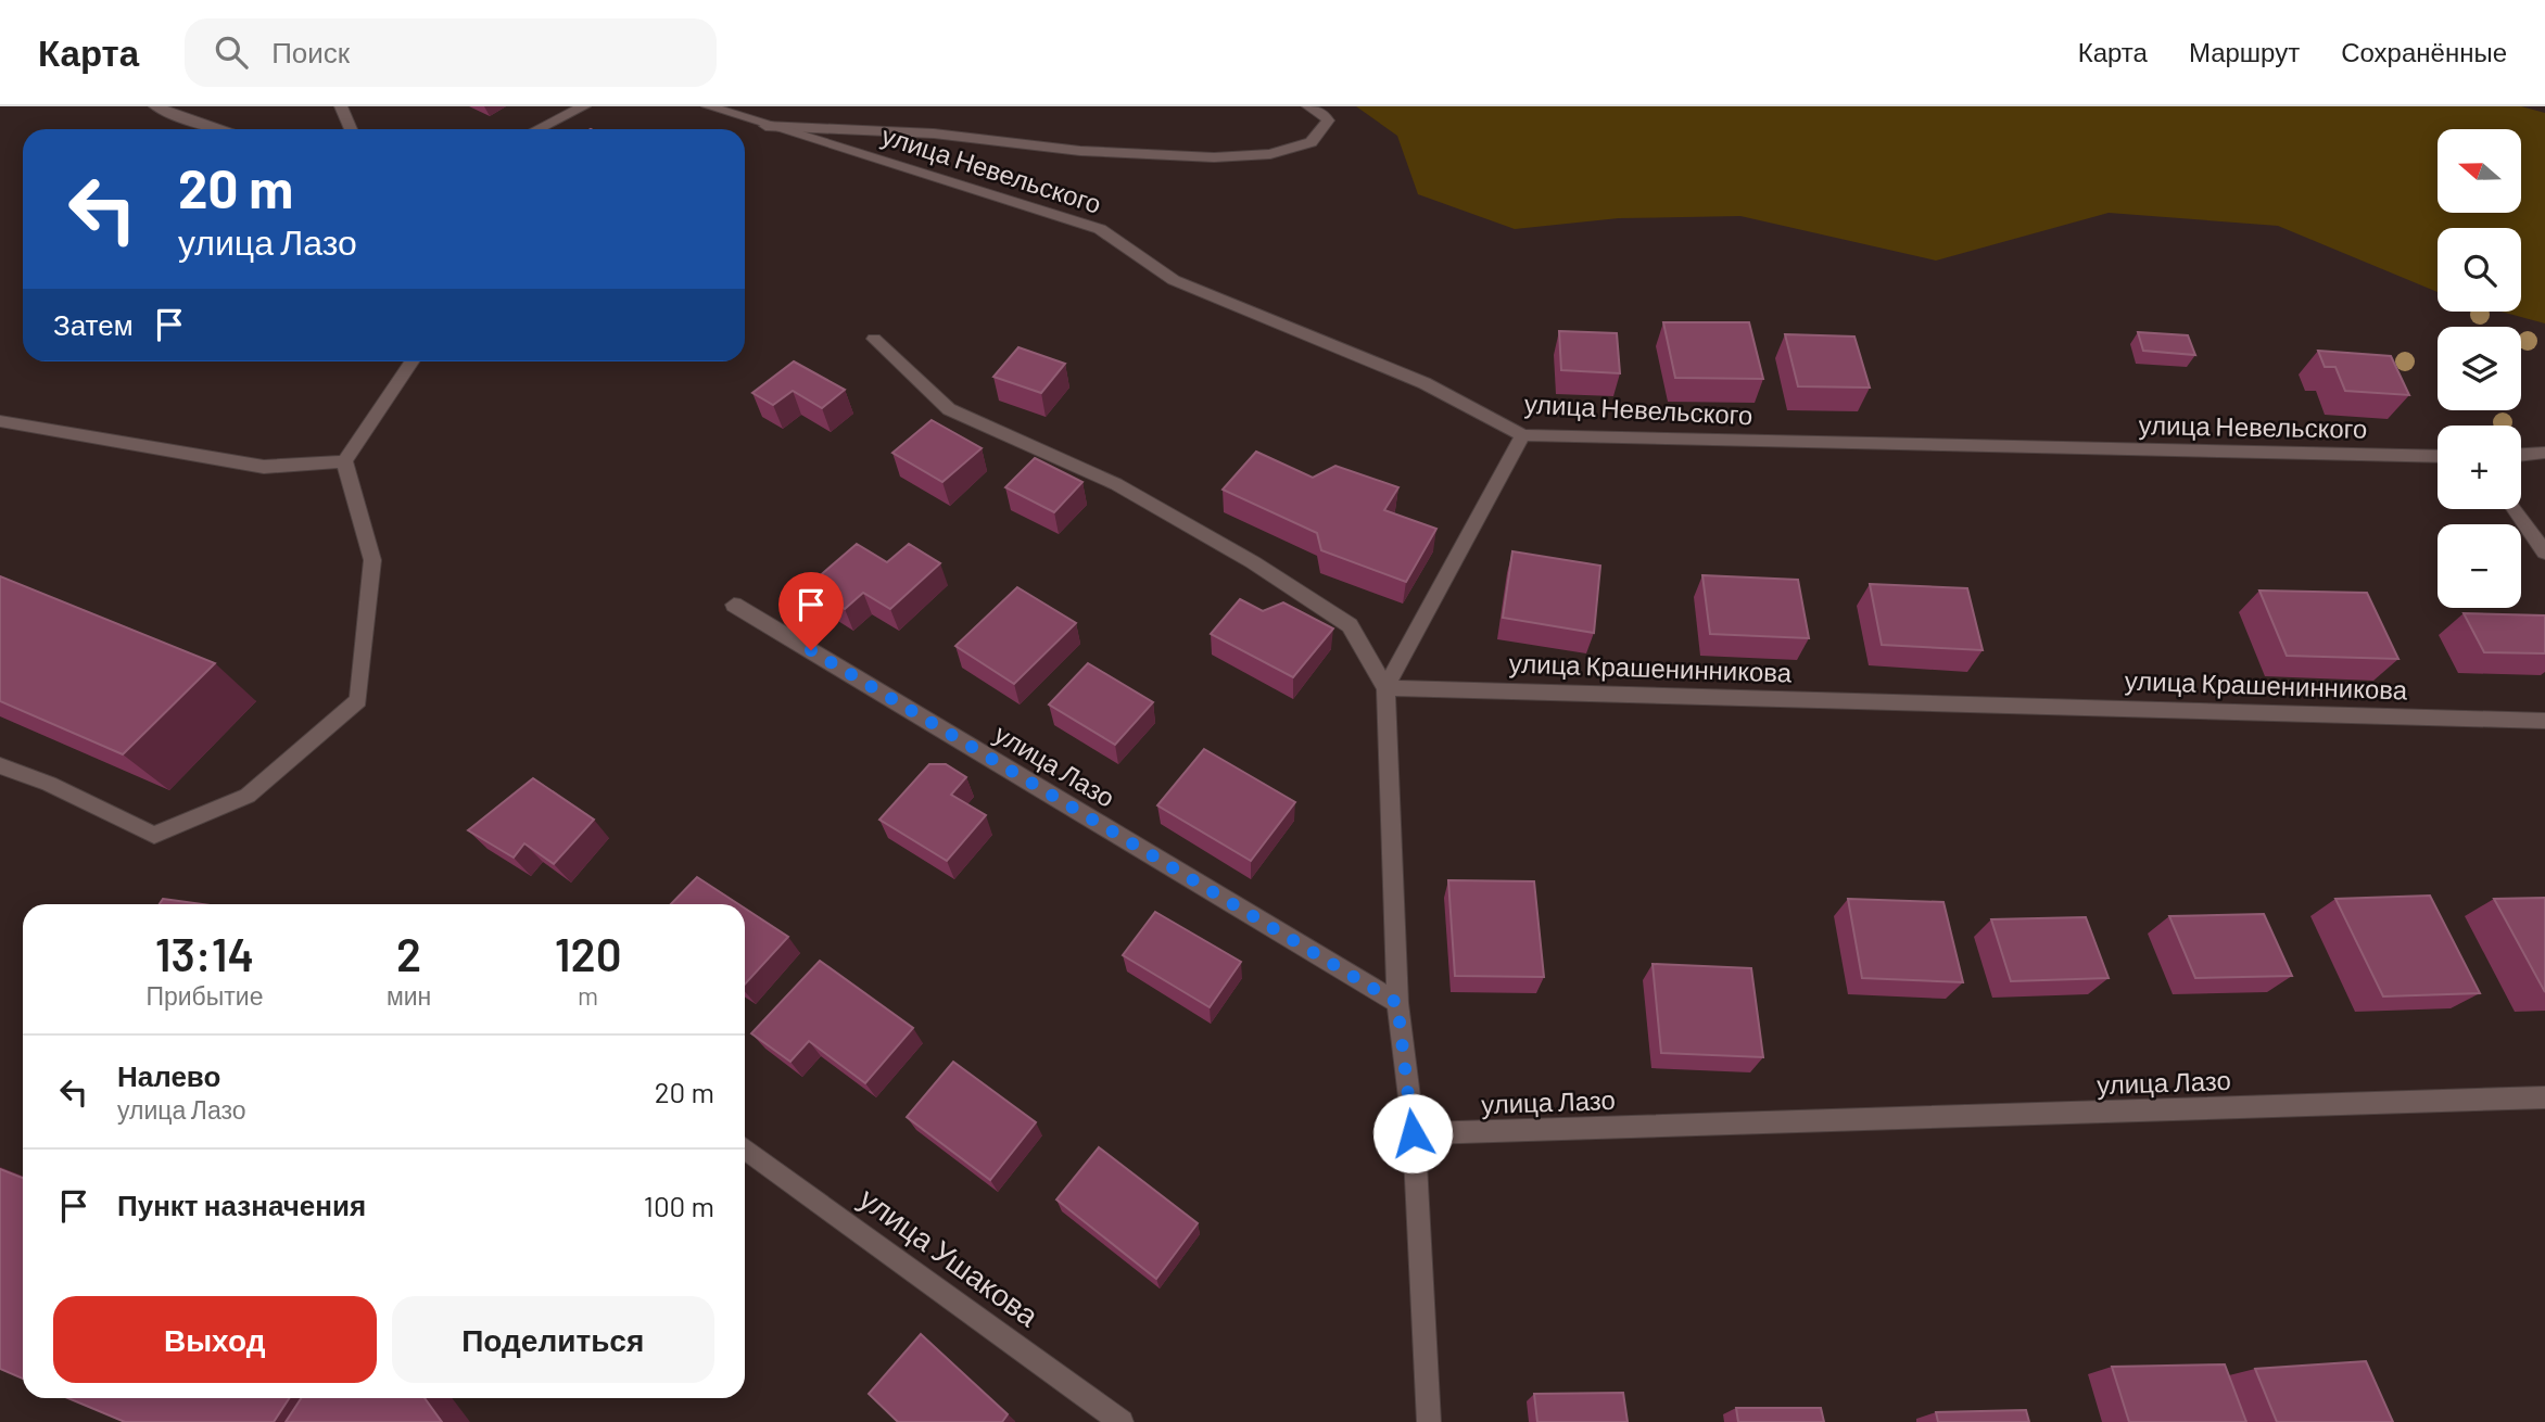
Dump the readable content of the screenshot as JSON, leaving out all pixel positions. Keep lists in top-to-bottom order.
{
  "streets": {
    "street": [
      "улица Невельского",
      "улица Крашенинникова",
      "улица Лазо",
      "улица Ушакова"
    ]
  },
  "north": "left",
  "page": {
    "header": "Карта",
    "search": "Поиск",
    "nav": ["Карта", "Маршрут", "Сохранённые"],
    "map_buttons": ["+", "−"],
    "turn": ["20 m", "улица Лазо"],
    "then": "Затем",
    "eta": [
      "13:14",
      "Прибытие",
      "2",
      "мин",
      "120",
      "m"
    ],
    "list": [
      {
        "name": "Налево",
        "note": "улица Лазо",
        "value": "20 m"
      },
      {
        "name": "Пункт назначения",
        "value": "100 m"
      }
    ],
    "buttons": ["Выход", "Поделиться"]
  }
}
